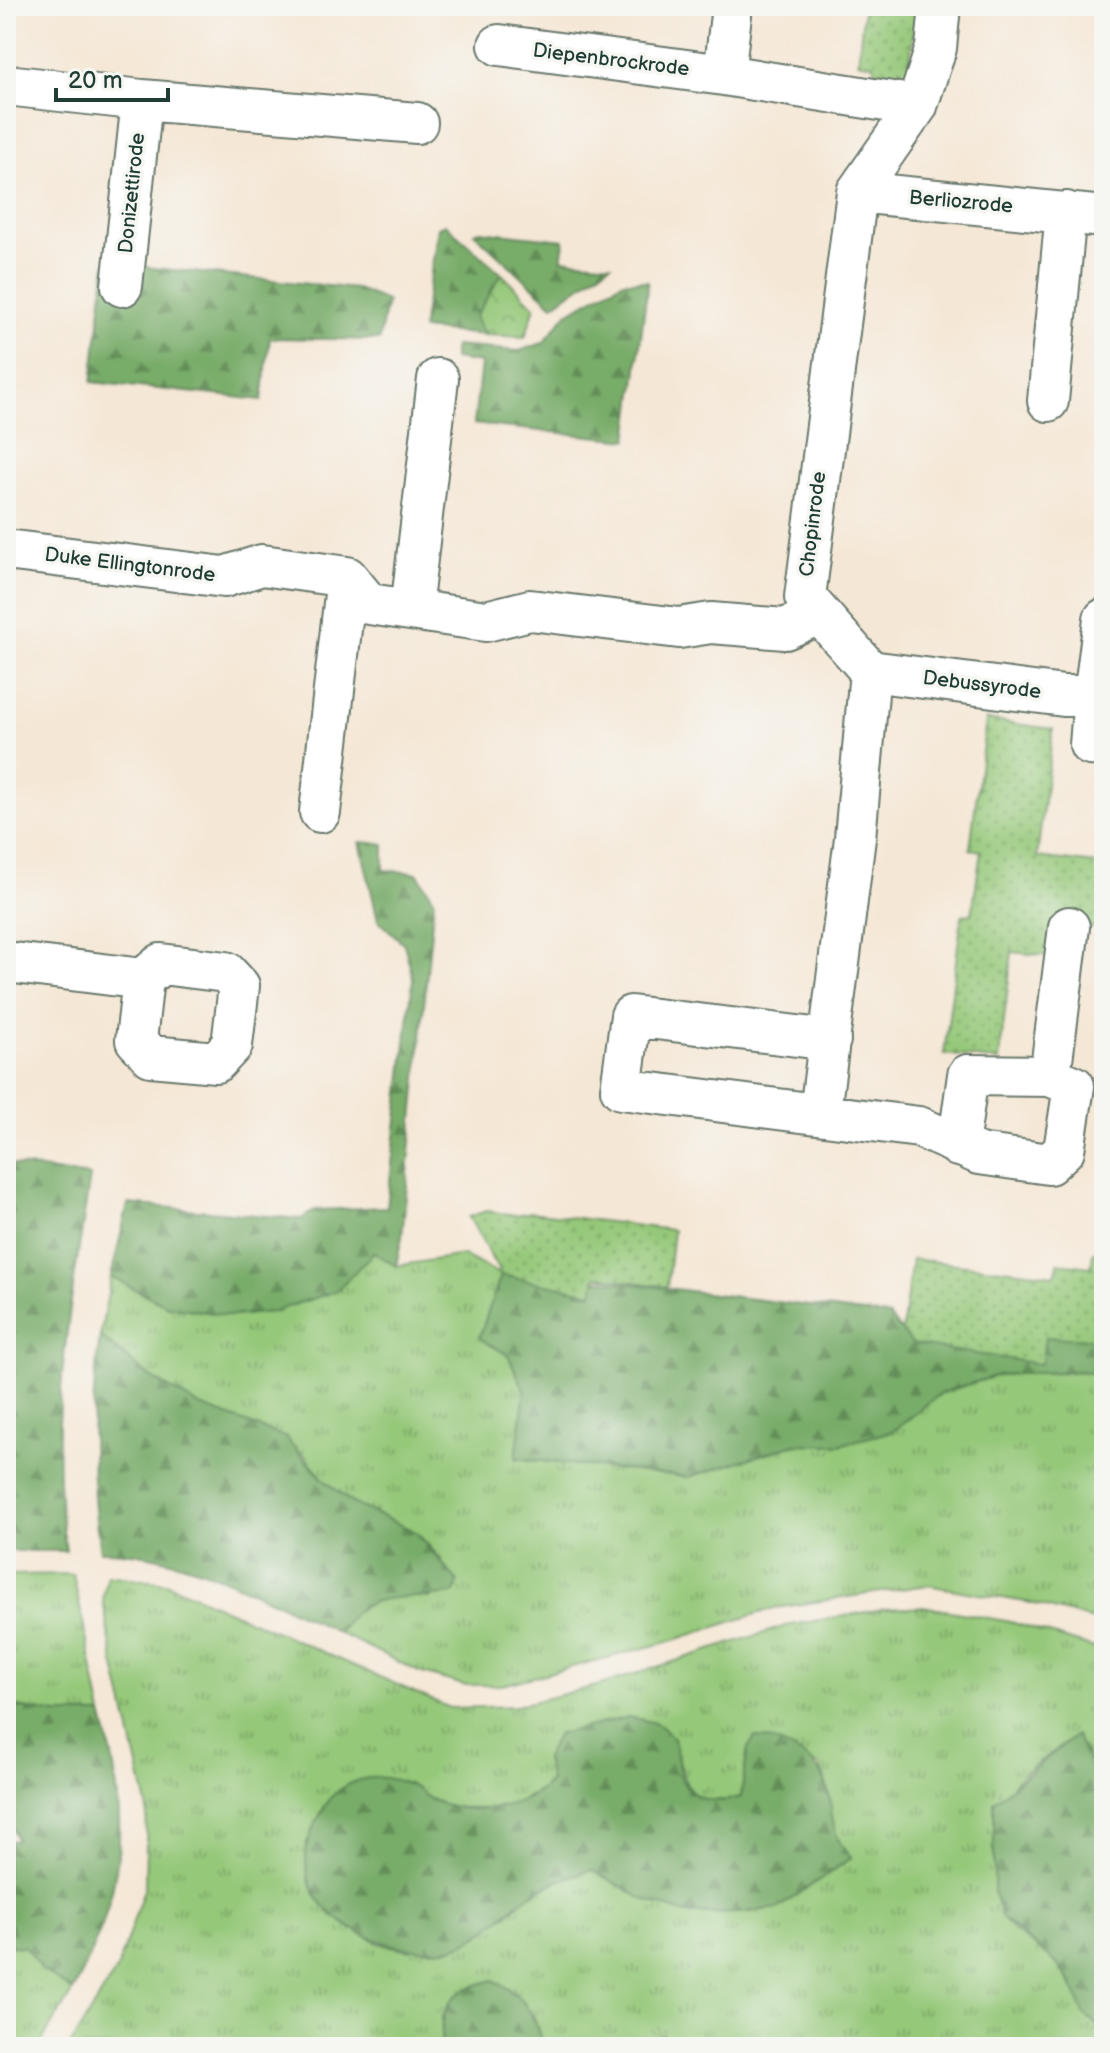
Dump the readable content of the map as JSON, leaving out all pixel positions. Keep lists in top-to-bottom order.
{
  "streets": {
    "street": [
      "Diepenbrockrode",
      "Donizettirode",
      "Berliozrode",
      "Chopinrode",
      "Duke Ellingtonrode",
      "Debussyrode"
    ]
  },
  "crossings": [
    ["Diepenbrockrode", "Chopinrode"],
    ["Berliozrode", "Chopinrode"],
    ["Chopinrode", "Debussyrode"]
  ],
  "scale_bar": "20 m"
}
